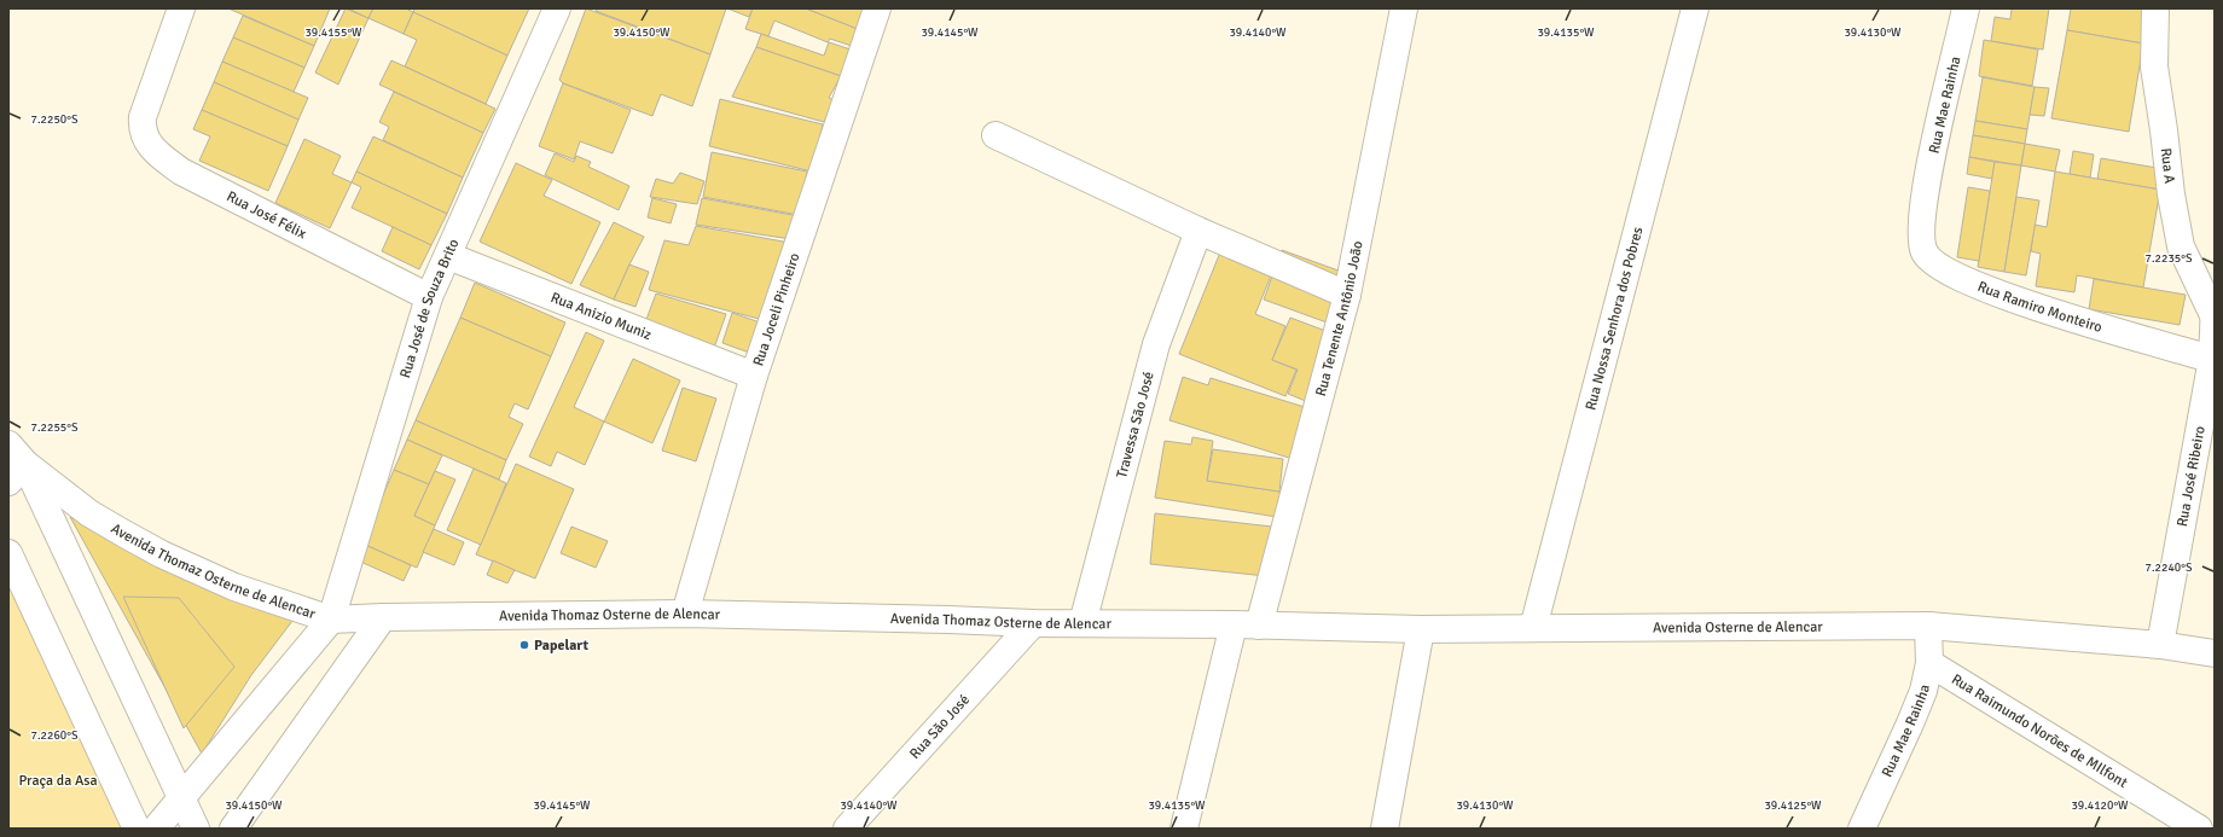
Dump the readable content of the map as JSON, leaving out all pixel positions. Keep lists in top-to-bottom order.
{
  "streets": {
    "main road": [
      "Rua Mae Rainha",
      "Rua A",
      "Rua José Félix",
      "Rua Ramiro Monteiro",
      "Rua José de Souza Brito",
      "Rua Joceli Pinheiro",
      "Rua Anizio Muniz",
      "Rua Tenente Antônio João",
      "Rua Nossa Senhora dos Pobres",
      "Travessa São José",
      "Rua José Ribeiro",
      "Avenida Thomaz Osterne de Alencar",
      "Avenida Osterne de Alencar",
      "Rua São José",
      "Rua Raimundo Norões de MIlfont"
    ]
  },
  "crossings": [
    ["Rua Mae Rainha", "Rua Ramiro Monteiro"],
    ["Rua Mae Rainha", "Avenida Osterne de Alencar"],
    ["Rua Mae Rainha", "Rua Raimundo Norões de MIlfont"],
    ["Rua A", "Rua José Ribeiro"],
    ["Rua José Félix", "Rua José de Souza Brito"],
    ["Rua Ramiro Monteiro", "Rua José Ribeiro"],
    ["Rua José de Souza Brito", "Rua Anizio Muniz"],
    ["Rua José de Souza Brito", "Avenida Thomaz Osterne de Alencar"],
    ["Rua Joceli Pinheiro", "Rua Anizio Muniz"],
    ["Rua Joceli Pinheiro", "Avenida Thomaz Osterne de Alencar"],
    ["Rua Tenente Antônio João", "Avenida Thomaz Osterne de Alencar"],
    ["Rua Tenente Antônio João", "Avenida Osterne de Alencar"],
    ["Rua Nossa Senhora dos Pobres", "Avenida Osterne de Alencar"],
    ["Travessa São José", "Avenida Thomaz Osterne de Alencar"],
    ["Rua José Ribeiro", "Avenida Osterne de Alencar"],
    ["Avenida Thomaz Osterne de Alencar", "Avenida Osterne de Alencar"],
    ["Avenida Thomaz Osterne de Alencar", "Rua São José"]
  ],
  "parks": ["Praça da Asa"],
  "places": ["Papelart"],
  "coordinates": [
    "39.4155°W",
    "39.4150°W",
    "39.4145°W",
    "39.4140°W",
    "39.4135°W",
    "39.4130°W",
    "7.2250°S",
    "7.2235°S",
    "7.2255°S",
    "7.2240°S",
    "7.2260°S",
    "39.4125°W",
    "39.4120°W"
  ]
}
